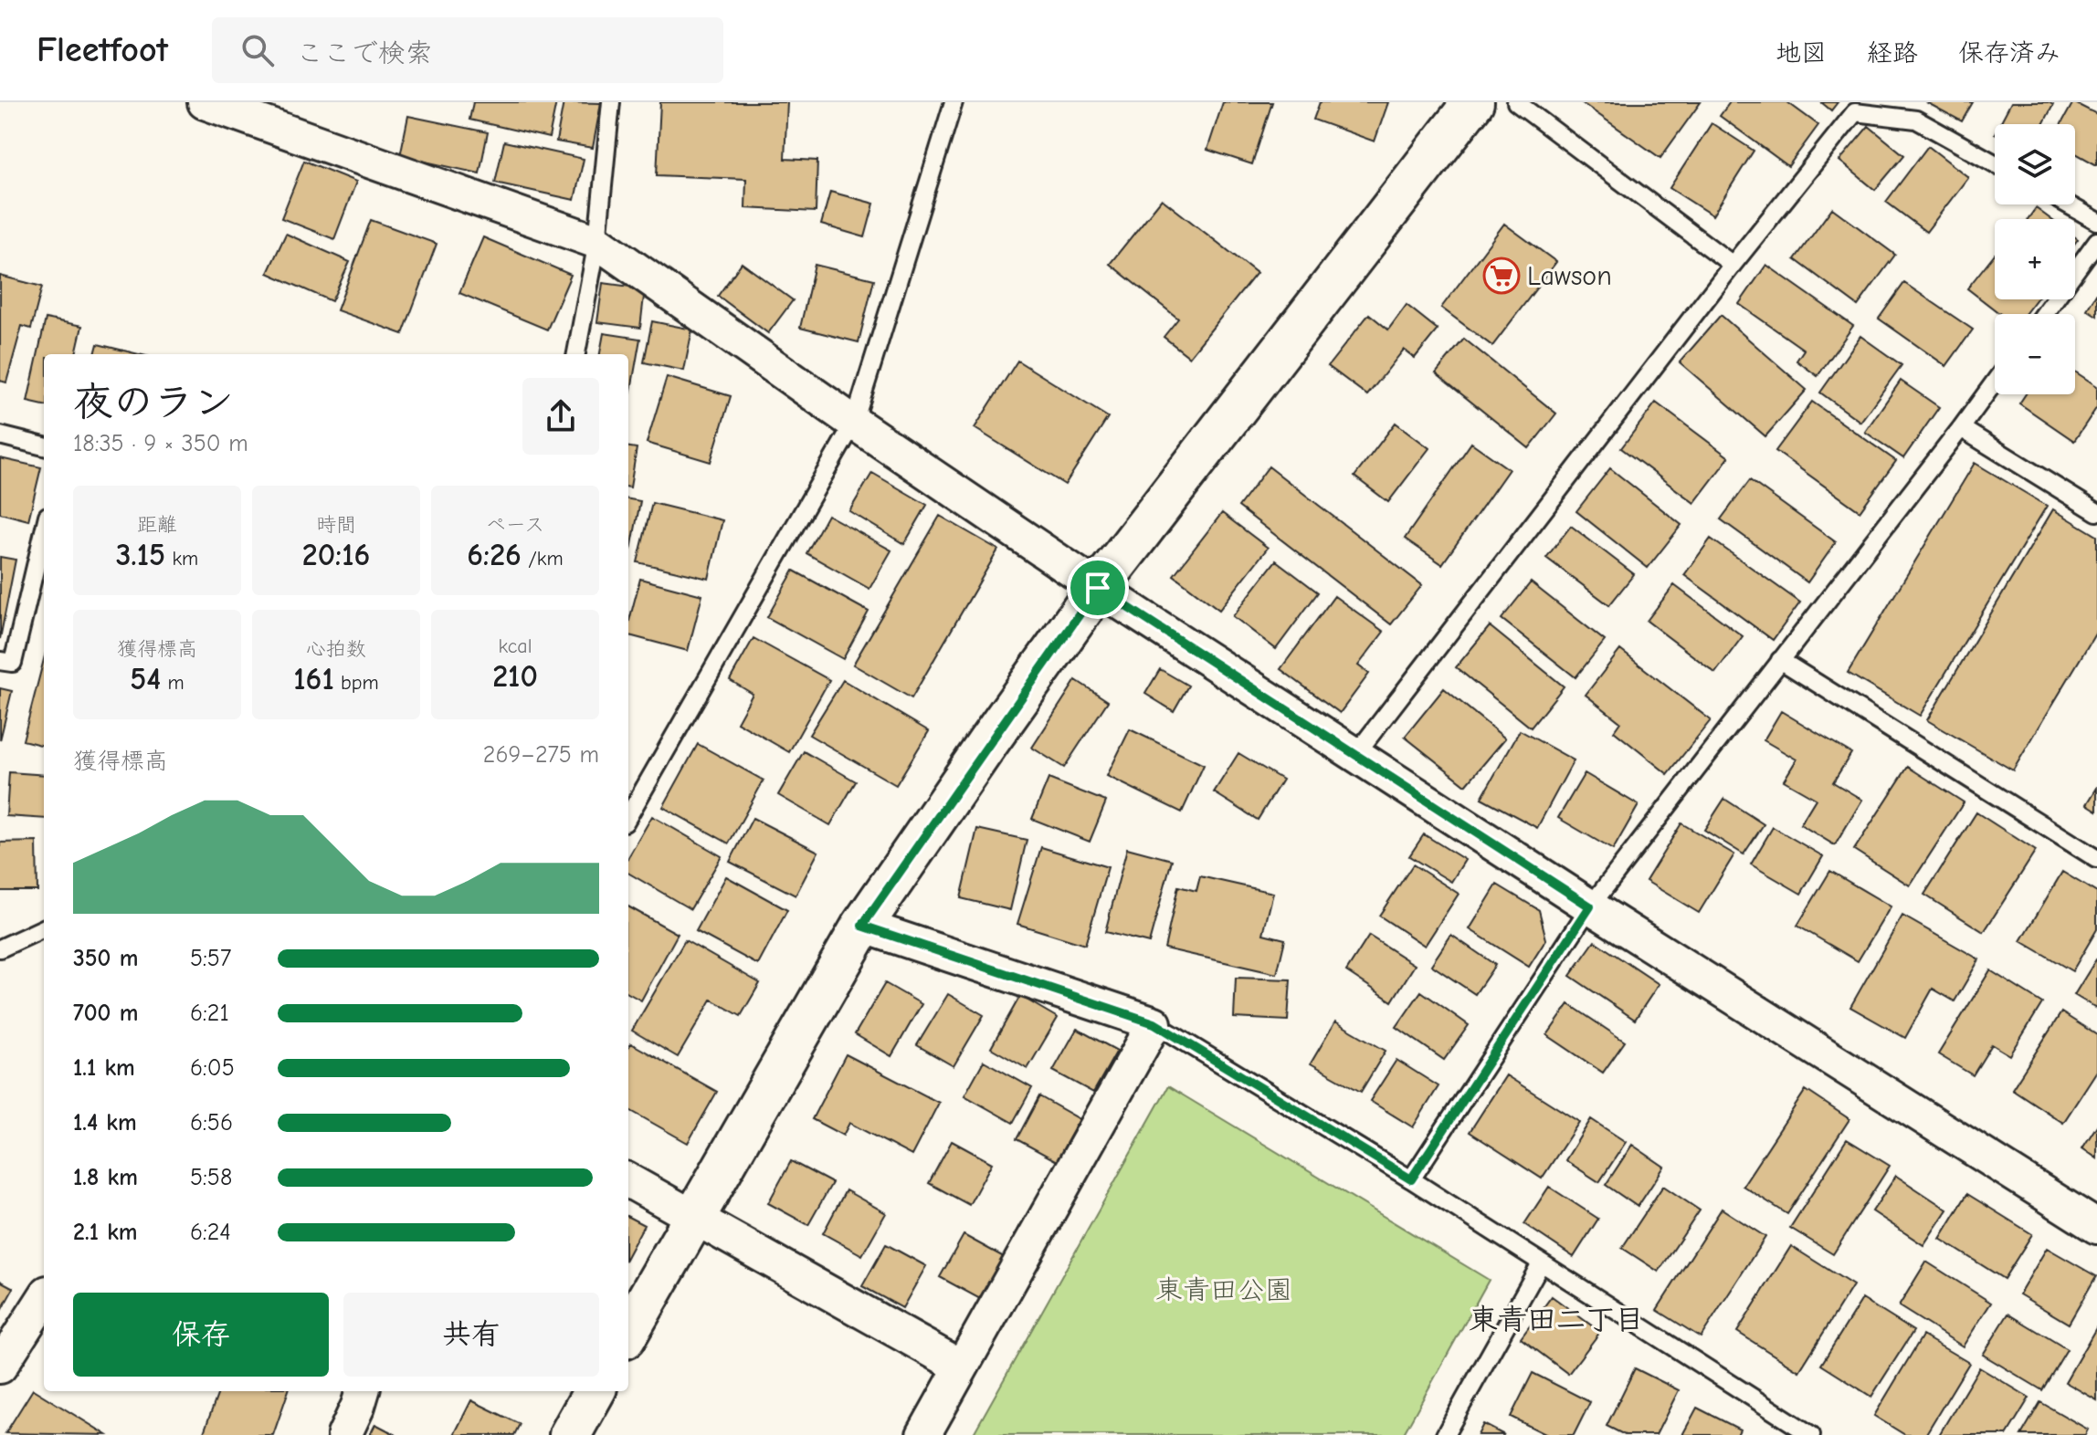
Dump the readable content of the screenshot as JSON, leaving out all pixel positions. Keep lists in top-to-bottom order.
{
  "districts": ["東青田二丁目"],
  "parks": ["東青田公園"],
  "places": {
    "supermarket": ["Lawson"]
  },
  "page": {
    "header": "Fleetfoot",
    "search": "ここで検索",
    "nav": ["地図", "経路", "保存済み"],
    "map_buttons": ["+", "−"],
    "heading": ["夜のラン", "18:35 · 9 × 350 m"],
    "stats": [
      ["距離", "3.15 km"],
      ["時間", "20:16"],
      ["ペース", "6:26 /km"],
      ["獲得標高", "54 m"],
      ["心拍数", "161 bpm"],
      ["kcal", "210"]
    ],
    "chart": ["獲得標高", "269–275 m"],
    "list": [
      {
        "name": "350 m",
        "note": "5:57"
      },
      {
        "name": "700 m",
        "note": "6:21"
      },
      {
        "name": "1.1 km",
        "note": "6:05"
      },
      {
        "name": "1.4 km",
        "note": "6:56"
      },
      {
        "name": "1.8 km",
        "note": "5:58"
      },
      {
        "name": "2.1 km",
        "note": "6:24"
      }
    ],
    "buttons": ["保存", "共有"]
  }
}
